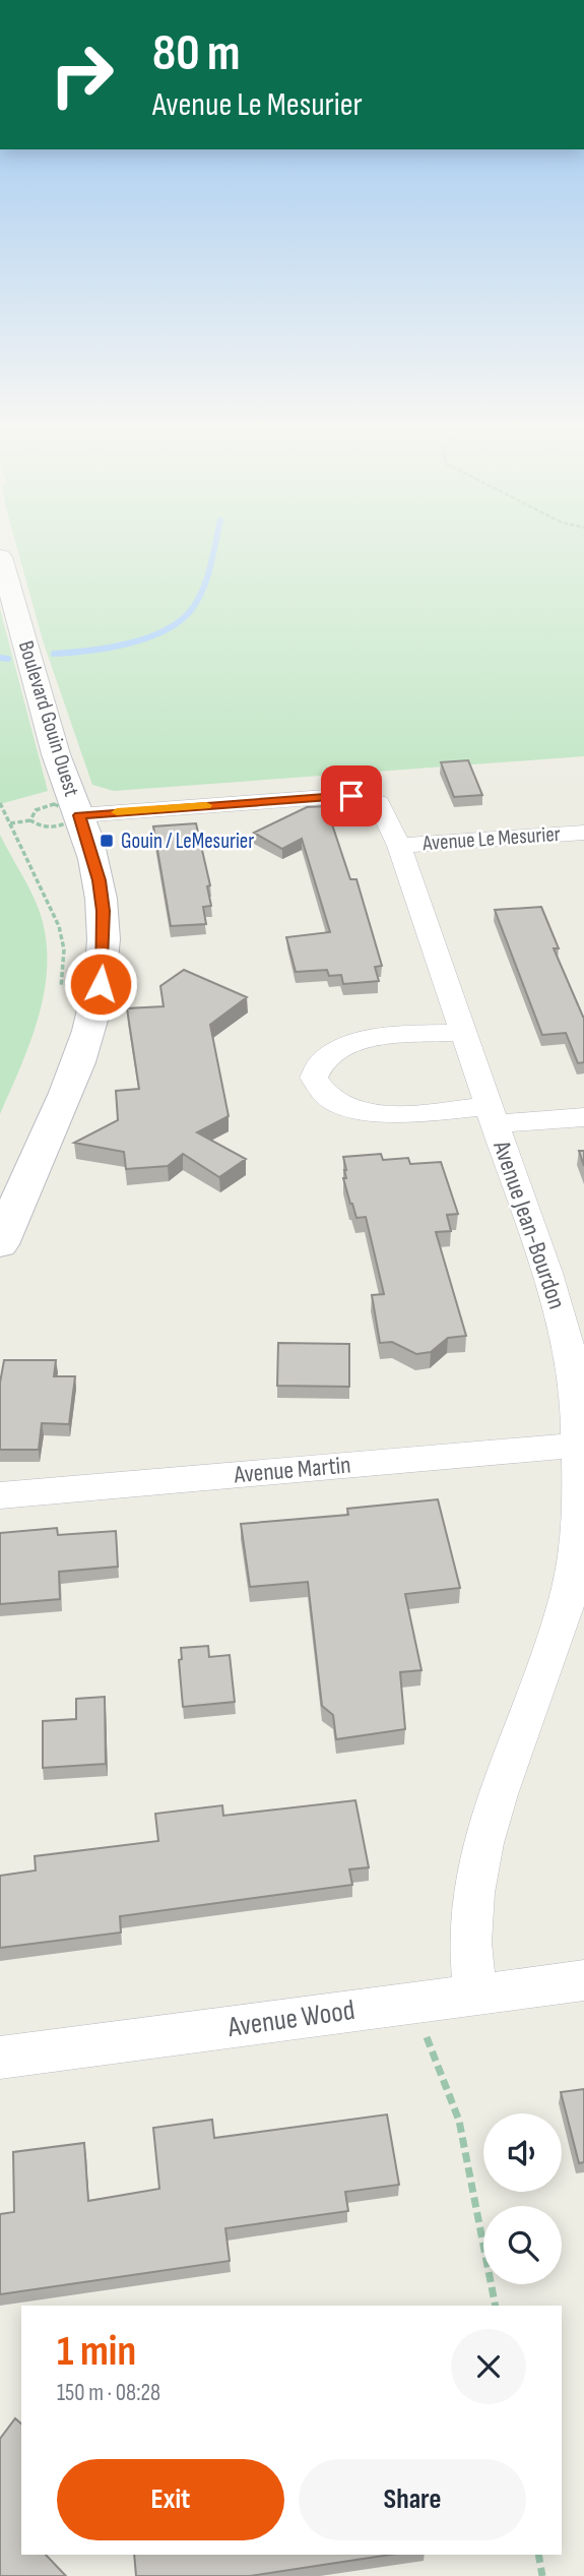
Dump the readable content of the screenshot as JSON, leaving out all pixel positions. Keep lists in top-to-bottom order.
{
  "streets": {
    "street": [
      "Boulevard Gouin Ouest",
      "Avenue Le Mesurier",
      "Avenue Jean-Bourdon",
      "Avenue Martin",
      "Avenue Wood"
    ]
  },
  "crossings": [
    ["Boulevard Gouin Ouest", "Avenue Jean-Bourdon"],
    ["Avenue Le Mesurier", "Avenue Jean-Bourdon"],
    ["Avenue Jean-Bourdon", "Avenue Martin"],
    ["Avenue Jean-Bourdon", "Avenue Wood"]
  ],
  "places": {
    "transit": ["Gouin / LeMesurier"]
  },
  "page": {
    "turn": ["80 m", "Avenue Le Mesurier"],
    "heading": ["1 min", "150 m · 08:28"],
    "buttons": ["Exit", "Share"]
  }
}
